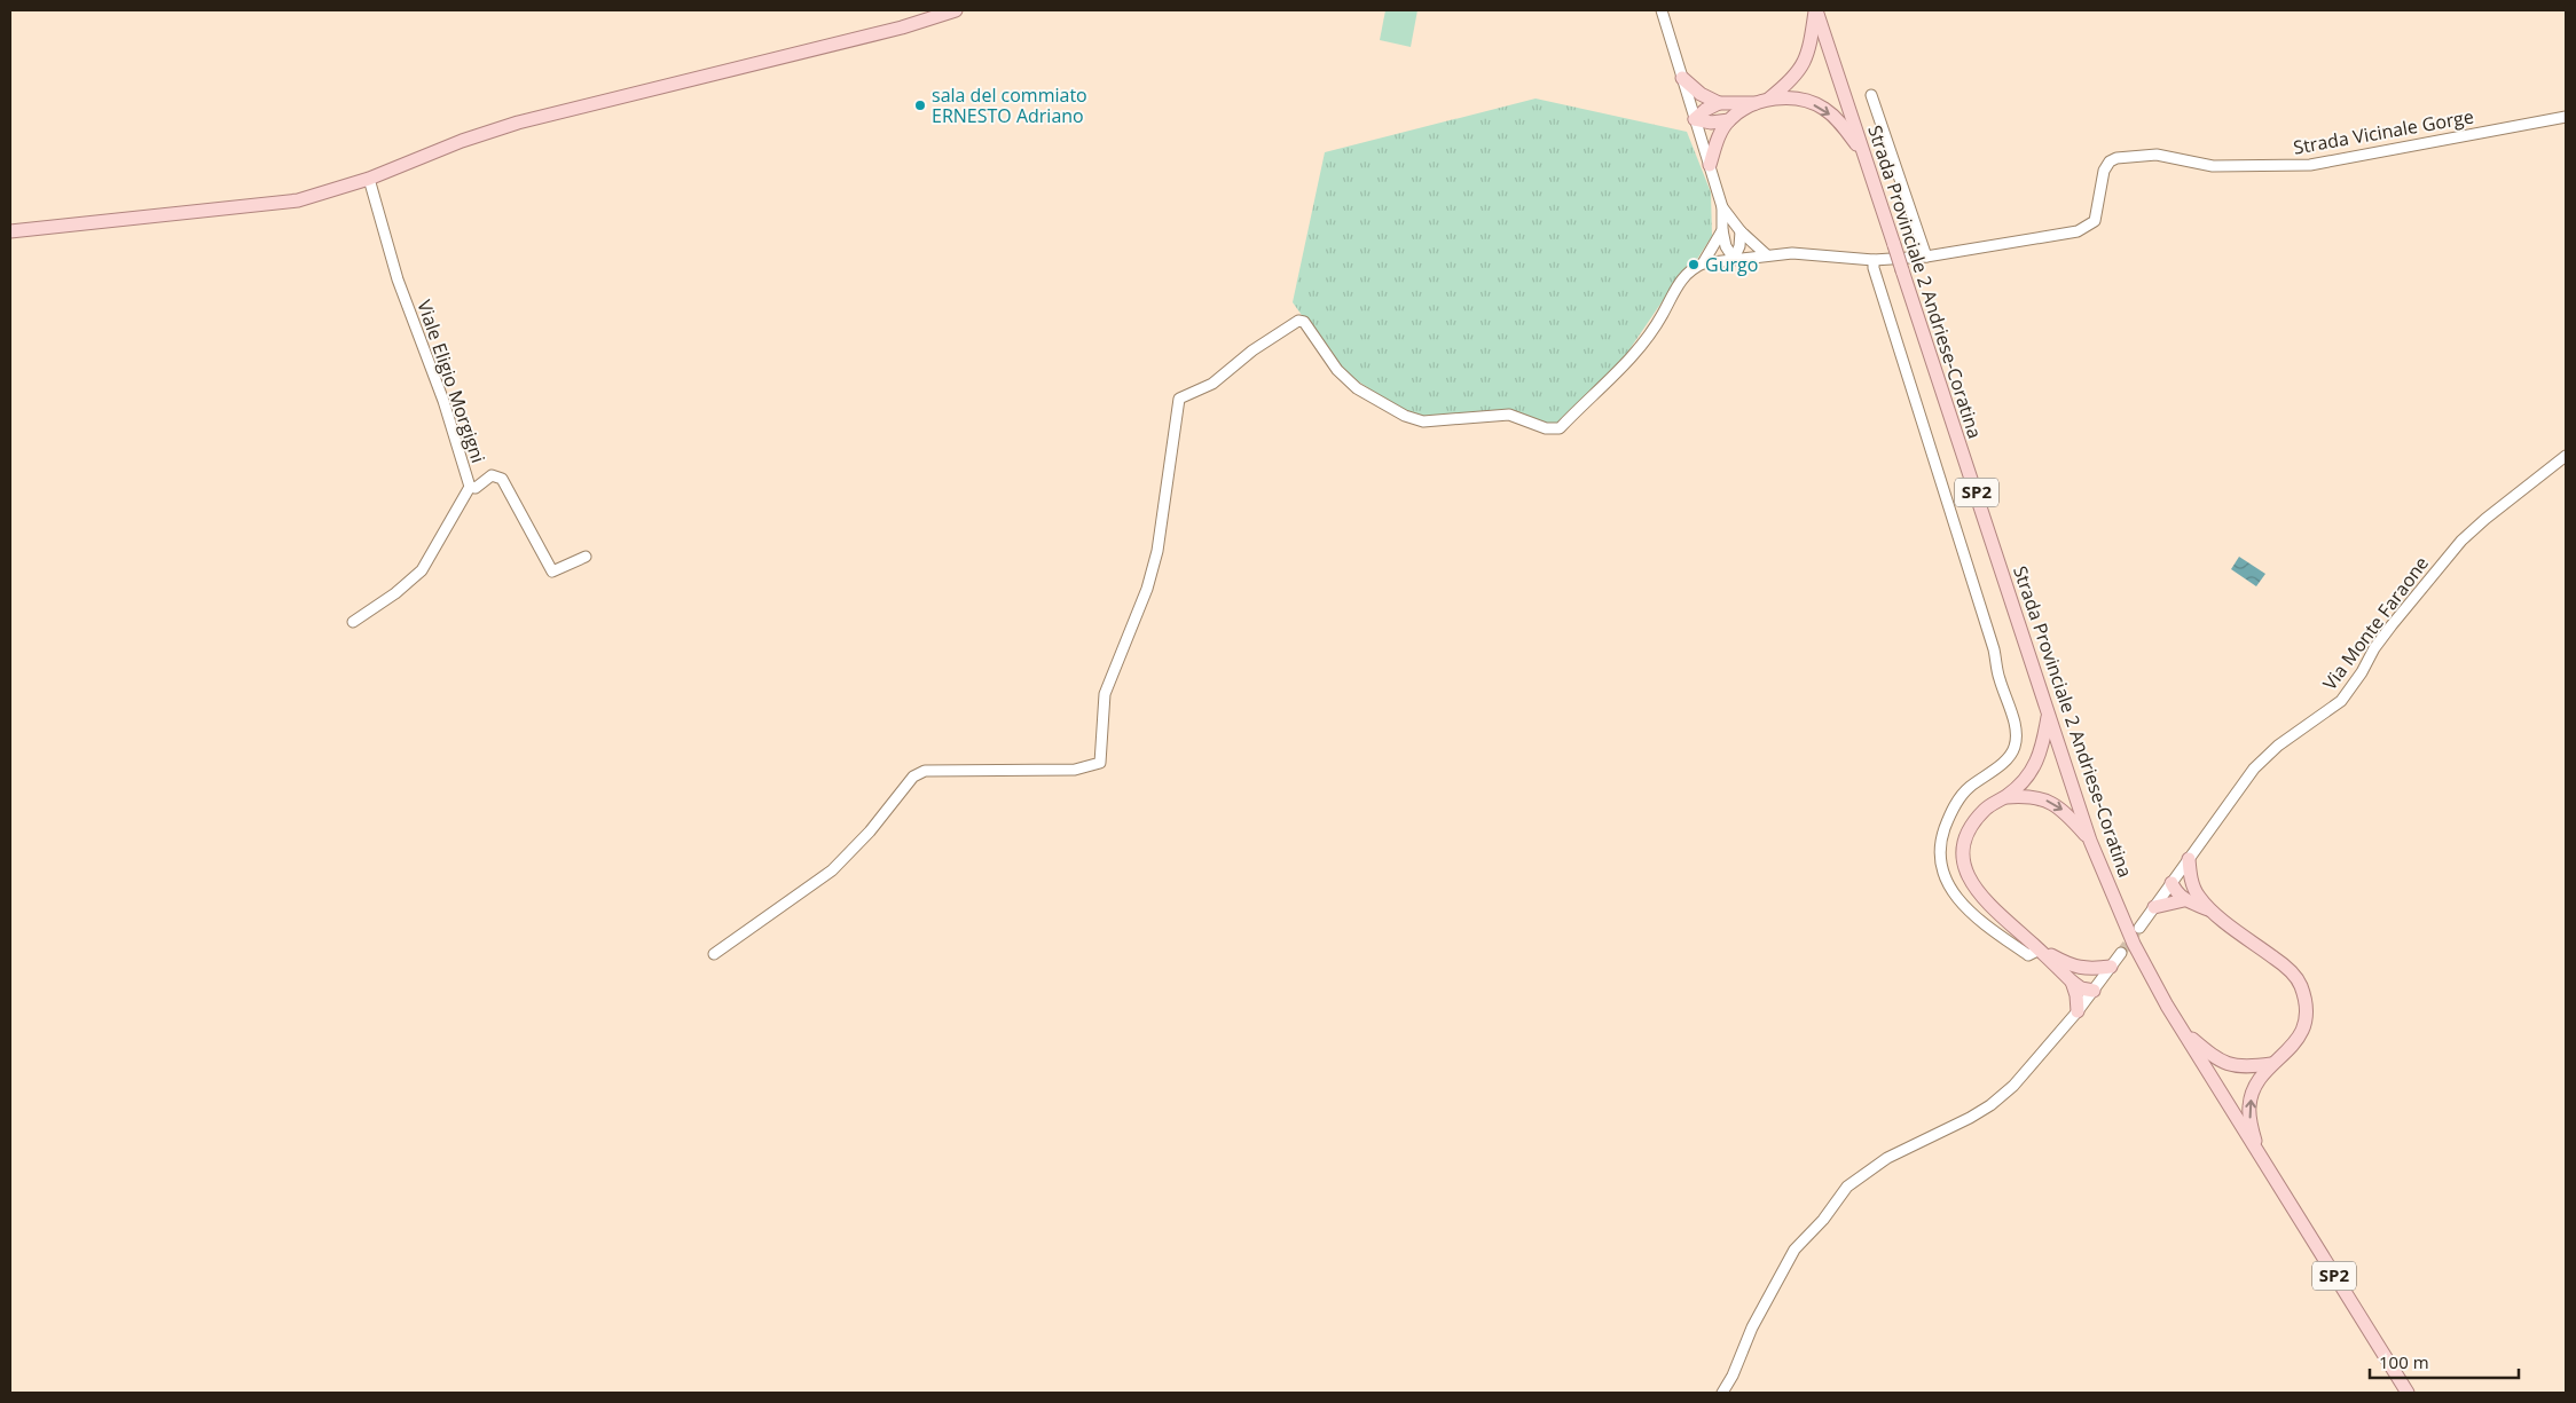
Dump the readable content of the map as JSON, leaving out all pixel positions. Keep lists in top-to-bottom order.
{
  "streets": {
    "main road": ["Strada Provinciale 2 Andriese-Coratina", "SP2"],
    "street": ["Strada Vicinale Gorge", "Viale Eligio Morgigni", "Via Monte Faraone"]
  },
  "places": ["sala del commiato ERNESTO Adriano", "Gurgo"],
  "scale_bar": "100 m"
}
